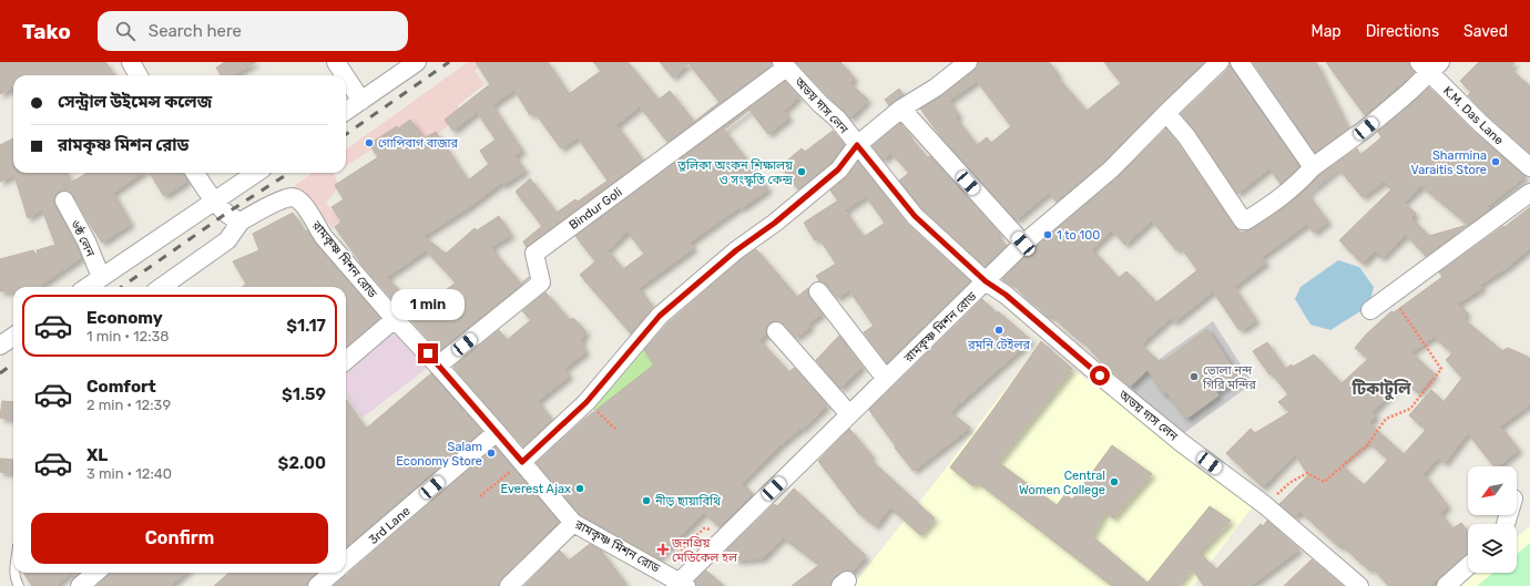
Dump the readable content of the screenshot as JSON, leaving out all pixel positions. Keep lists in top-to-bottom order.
{
  "streets": {
    "street": [
      "অভয় দাস লেন",
      "K.M. Das Lane",
      "Bindur Goli",
      "৬ষ্ঠ লেন",
      "রামকৃষ্ণ মিশন রোড",
      "3rd Lane"
    ]
  },
  "crossings": [
    ["অভয় দাস লেন", "Bindur Goli"],
    ["অভয় দাস লেন", "রামকৃষ্ণ মিশন রোড"],
    ["Bindur Goli", "রামকৃষ্ণ মিশন রোড"],
    ["রামকৃষ্ণ মিশন রোড", "3rd Lane"]
  ],
  "districts": ["টিকাটুলি"],
  "places": {
    "other": [
      "গোপিবাগ বাজার",
      "Sharmina Varaitis Store",
      "তুলিকা অংকন শিক্ষালয় ও সংস্কৃতি কেন্দ্র",
      "1 to 100",
      "রমনি টেইলর",
      "ভোলা নন্দ গিরি মন্দির",
      "Salam Economy Store",
      "Central Women College",
      "Everest Ajax",
      "নীড় ছায়াবিথি"
    ],
    "health": ["জনপ্রিয় মেডিকেল হল"]
  },
  "north": "bottom left",
  "page": {
    "header": "Tako",
    "search": "Search here",
    "nav": ["Map", "Directions", "Saved"],
    "banner": ["সেন্ট্রাল উইমেন্স কলেজ", "রামকৃষ্ণ মিশন রোড"],
    "bubble": "1 min",
    "list": [
      {
        "name": "Economy",
        "note": "1 min · 12:38",
        "value": "$1.17"
      },
      {
        "name": "Comfort",
        "note": "2 min · 12:39",
        "value": "$1.59"
      },
      {
        "name": "XL",
        "note": "3 min · 12:40",
        "value": "$2.00"
      }
    ],
    "buttons": "Confirm"
  }
}
